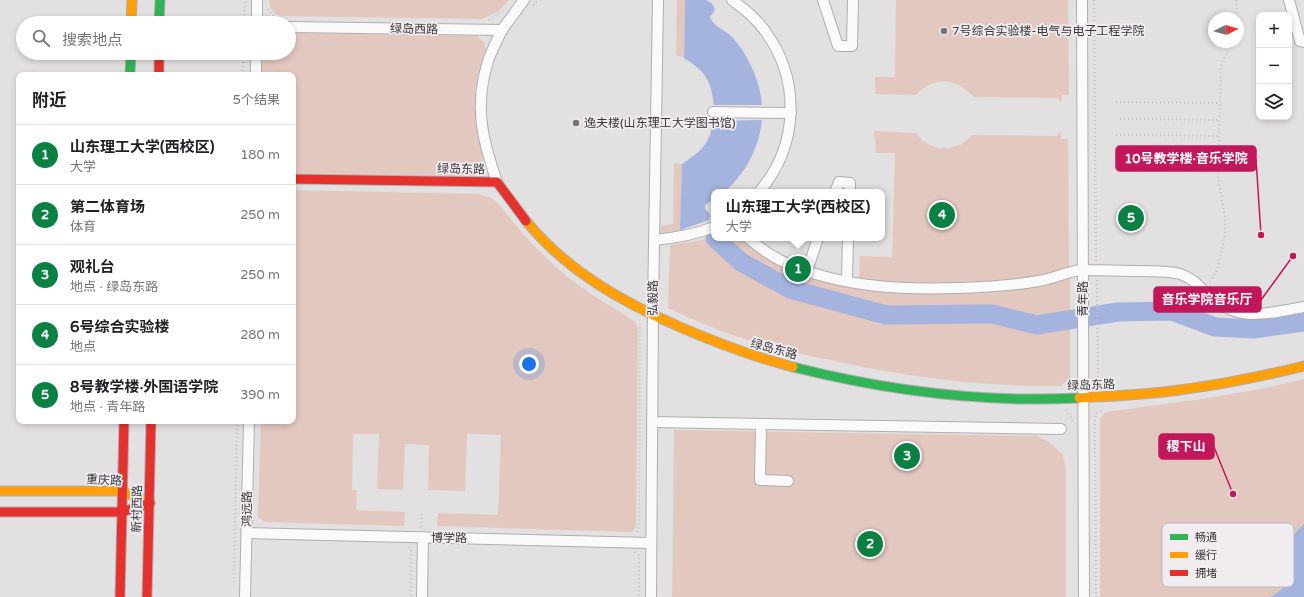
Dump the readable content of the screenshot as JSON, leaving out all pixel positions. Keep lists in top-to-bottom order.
{
  "streets": {
    "street": [
      "绿岛西路",
      "绿岛东路",
      "弘毅路",
      "青年路",
      "重庆路",
      "新村西路",
      "鸿远路",
      "博学路"
    ]
  },
  "crossings": [
    ["绿岛东路", "弘毅路"],
    ["绿岛东路", "青年路"],
    ["弘毅路", "博学路"],
    ["重庆路", "新村西路"],
    ["鸿远路", "博学路"]
  ],
  "places": [
    "7号综合实验楼-电气与电子工程学院",
    "逸夫楼(山东理工大学图书馆)",
    "10号教学楼·音乐学院",
    "音乐学院音乐厅",
    "稷下山"
  ],
  "legend": ["畅通", "缓行", "拥堵"],
  "north": "right",
  "page": {
    "map_buttons": ["+", "−"],
    "search": "搜索地点",
    "heading": ["附近", "5个结果"],
    "list": [
      {
        "mark": "1",
        "name": "山东理工大学(西校区)",
        "note": "大学",
        "value": "180 m"
      },
      {
        "mark": "2",
        "name": "第二体育场",
        "note": "体育",
        "value": "250 m"
      },
      {
        "mark": "3",
        "name": "观礼台",
        "note": "地点 · 绿岛东路",
        "value": "250 m"
      },
      {
        "mark": "4",
        "name": "6号综合实验楼",
        "note": "地点",
        "value": "280 m"
      },
      {
        "mark": "5",
        "name": "8号教学楼·外国语学院",
        "note": "地点 · 青年路",
        "value": "390 m"
      }
    ],
    "popup": ["山东理工大学(西校区)", "大学"],
    "pins": [
      "4",
      "5",
      "1",
      "3",
      "2"
    ]
  }
}
